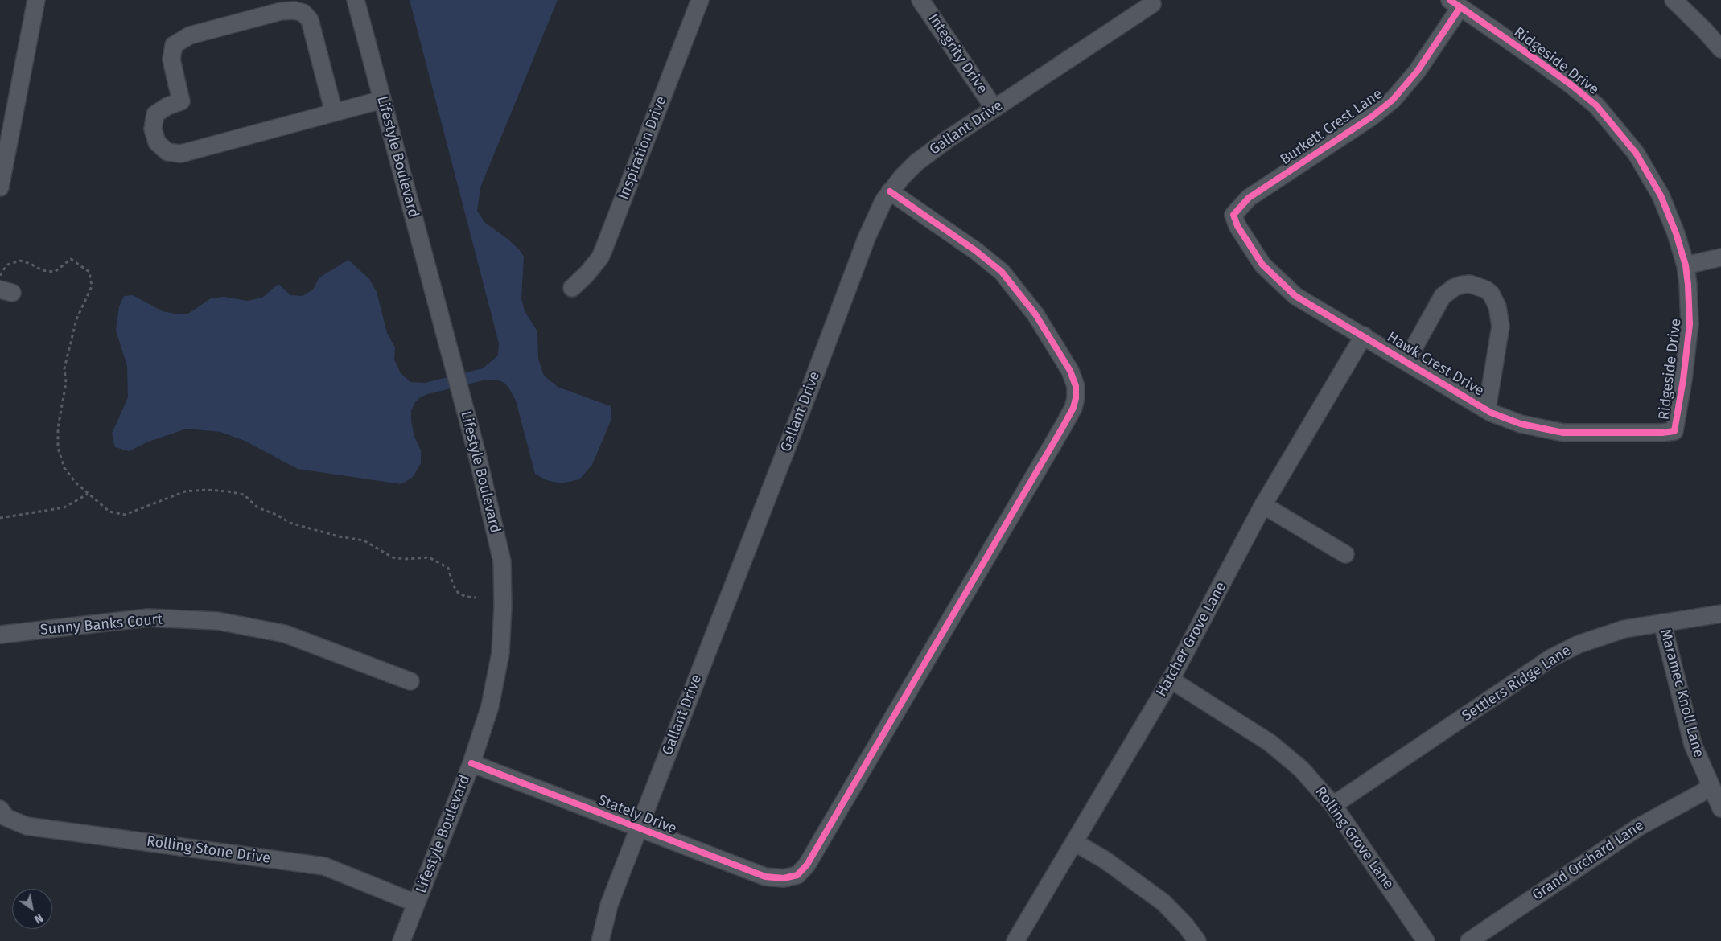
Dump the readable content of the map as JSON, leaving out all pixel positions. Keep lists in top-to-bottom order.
{
  "streets": {
    "street": [
      "Integrity Drive",
      "Ridgeside Drive",
      "Burkett Crest Lane",
      "Gallant Drive",
      "Inspiration Drive",
      "Lifestyle Boulevard",
      "Hawk Crest Drive",
      "Sunny Banks Court",
      "Hatcher Grove Lane",
      "Settlers Ridge Lane",
      "Maramec Knoll Lane",
      "Stately Drive",
      "Rolling Grove Lane",
      "Rolling Stone Drive",
      "Grand Orchard Lane"
    ]
  },
  "crossings": [
    ["Integrity Drive", "Gallant Drive"],
    ["Ridgeside Drive", "Burkett Crest Lane"],
    ["Ridgeside Drive", "Hawk Crest Drive"],
    ["Burkett Crest Lane", "Hawk Crest Drive"],
    ["Gallant Drive", "Stately Drive"],
    ["Lifestyle Boulevard", "Stately Drive"],
    ["Lifestyle Boulevard", "Rolling Stone Drive"],
    ["Hawk Crest Drive", "Hatcher Grove Lane"],
    ["Hatcher Grove Lane", "Rolling Grove Lane"],
    ["Settlers Ridge Lane", "Maramec Knoll Lane"],
    ["Settlers Ridge Lane", "Rolling Grove Lane"],
    ["Maramec Knoll Lane", "Grand Orchard Lane"]
  ],
  "north": "bottom right"
}
